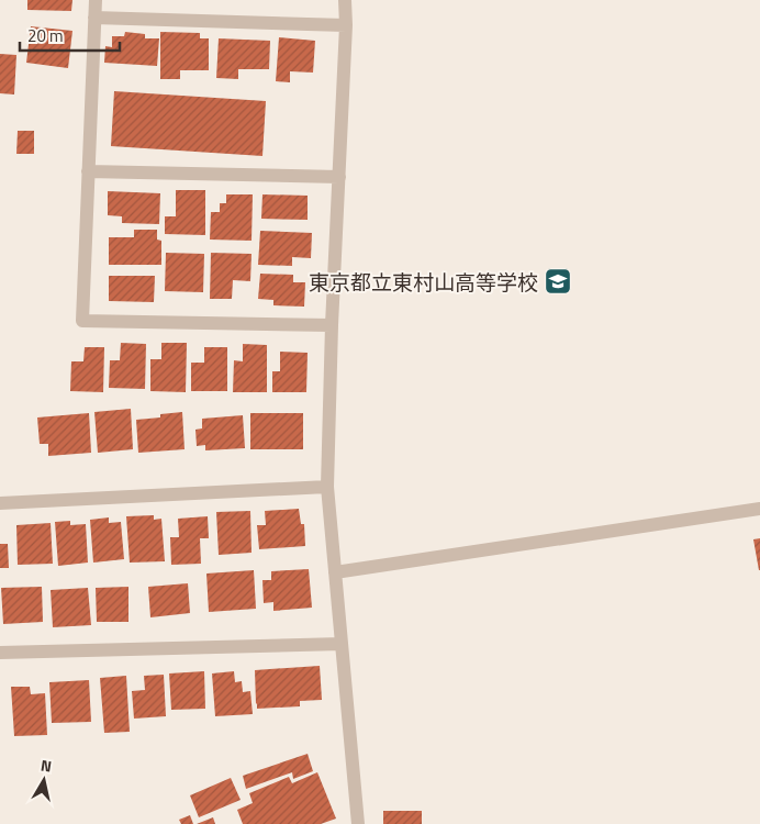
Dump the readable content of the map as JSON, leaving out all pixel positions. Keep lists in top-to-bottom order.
{
  "places": {
    "school or university": ["東京都立東村山高等学校"]
  },
  "scale_bar": "20 m",
  "north": "top"
}
